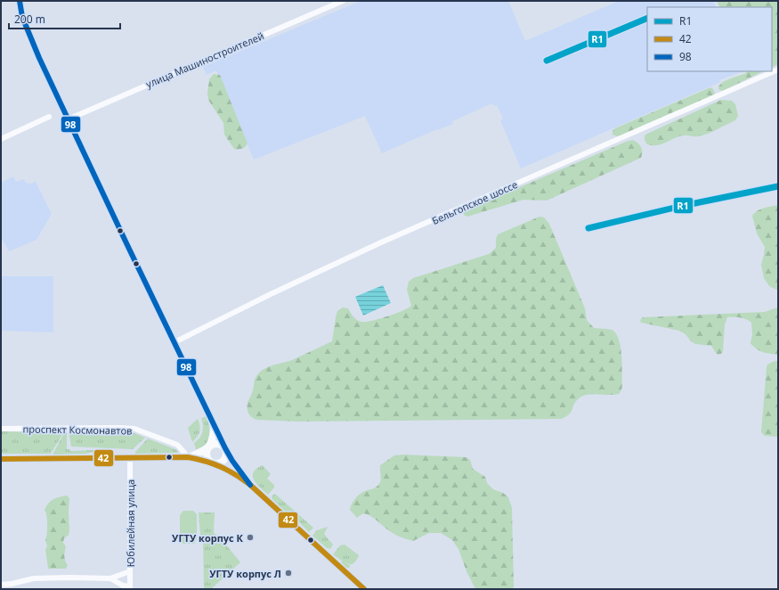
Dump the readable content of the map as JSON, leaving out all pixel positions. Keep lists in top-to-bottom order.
{
  "streets": {
    "street": [
      "улица Машиностроителей",
      "Бельгопское шоссе",
      "проспект Космонавтов",
      "Юбилейная улица"
    ]
  },
  "places": ["УГТУ корпус К", "УГТУ корпус Л"],
  "lines": ["transit line 98", "transit line R1", "transit line 42"],
  "legend": ["R1", "42", "98"],
  "scale_bar": "200 m"
}
